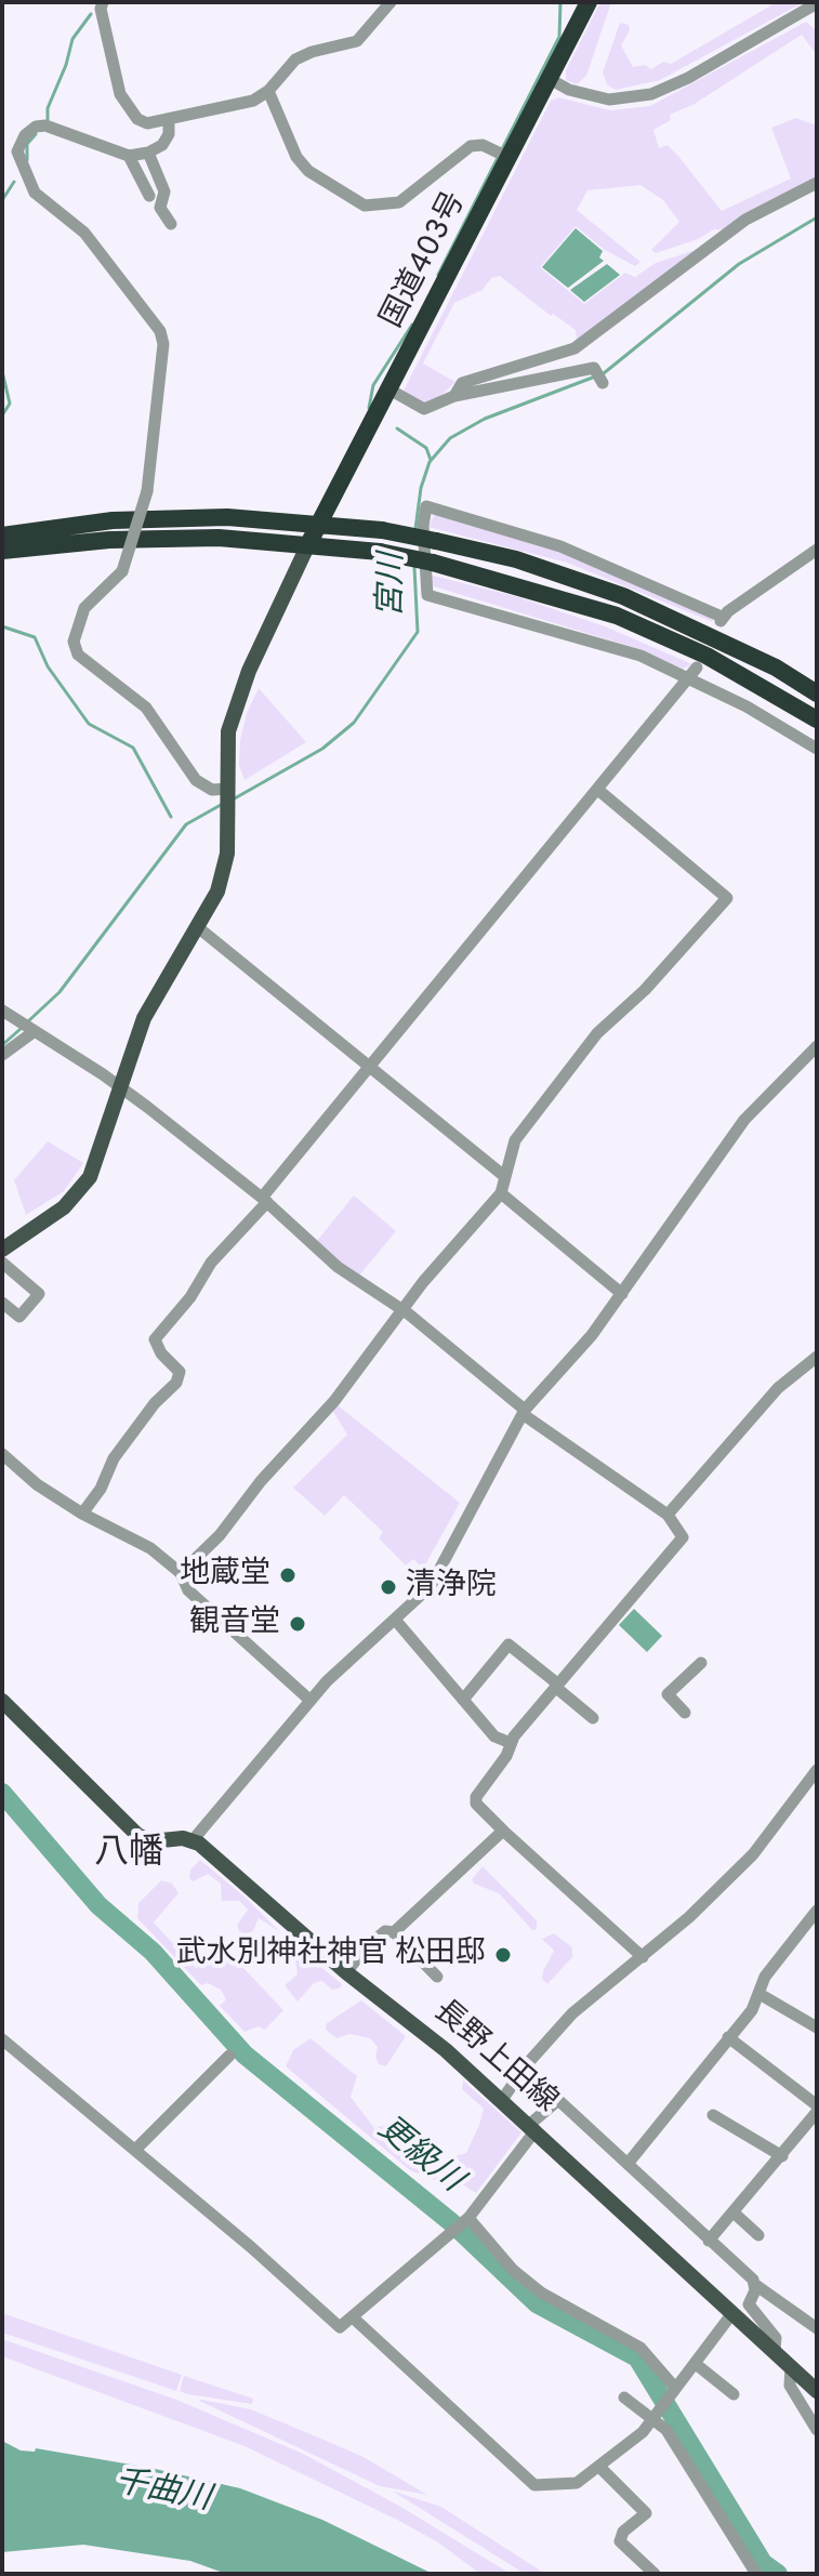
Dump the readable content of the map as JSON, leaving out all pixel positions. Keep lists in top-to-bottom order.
{
  "streets": {
    "highway": ["国道403号"],
    "main road": ["長野上田線"]
  },
  "districts": ["八幡"],
  "water": ["宮川", "更級川", "千曲川"],
  "places": [
    "地蔵堂",
    "清浄院",
    "観音堂",
    "武水別神社神官 松田邸"
  ]
}
